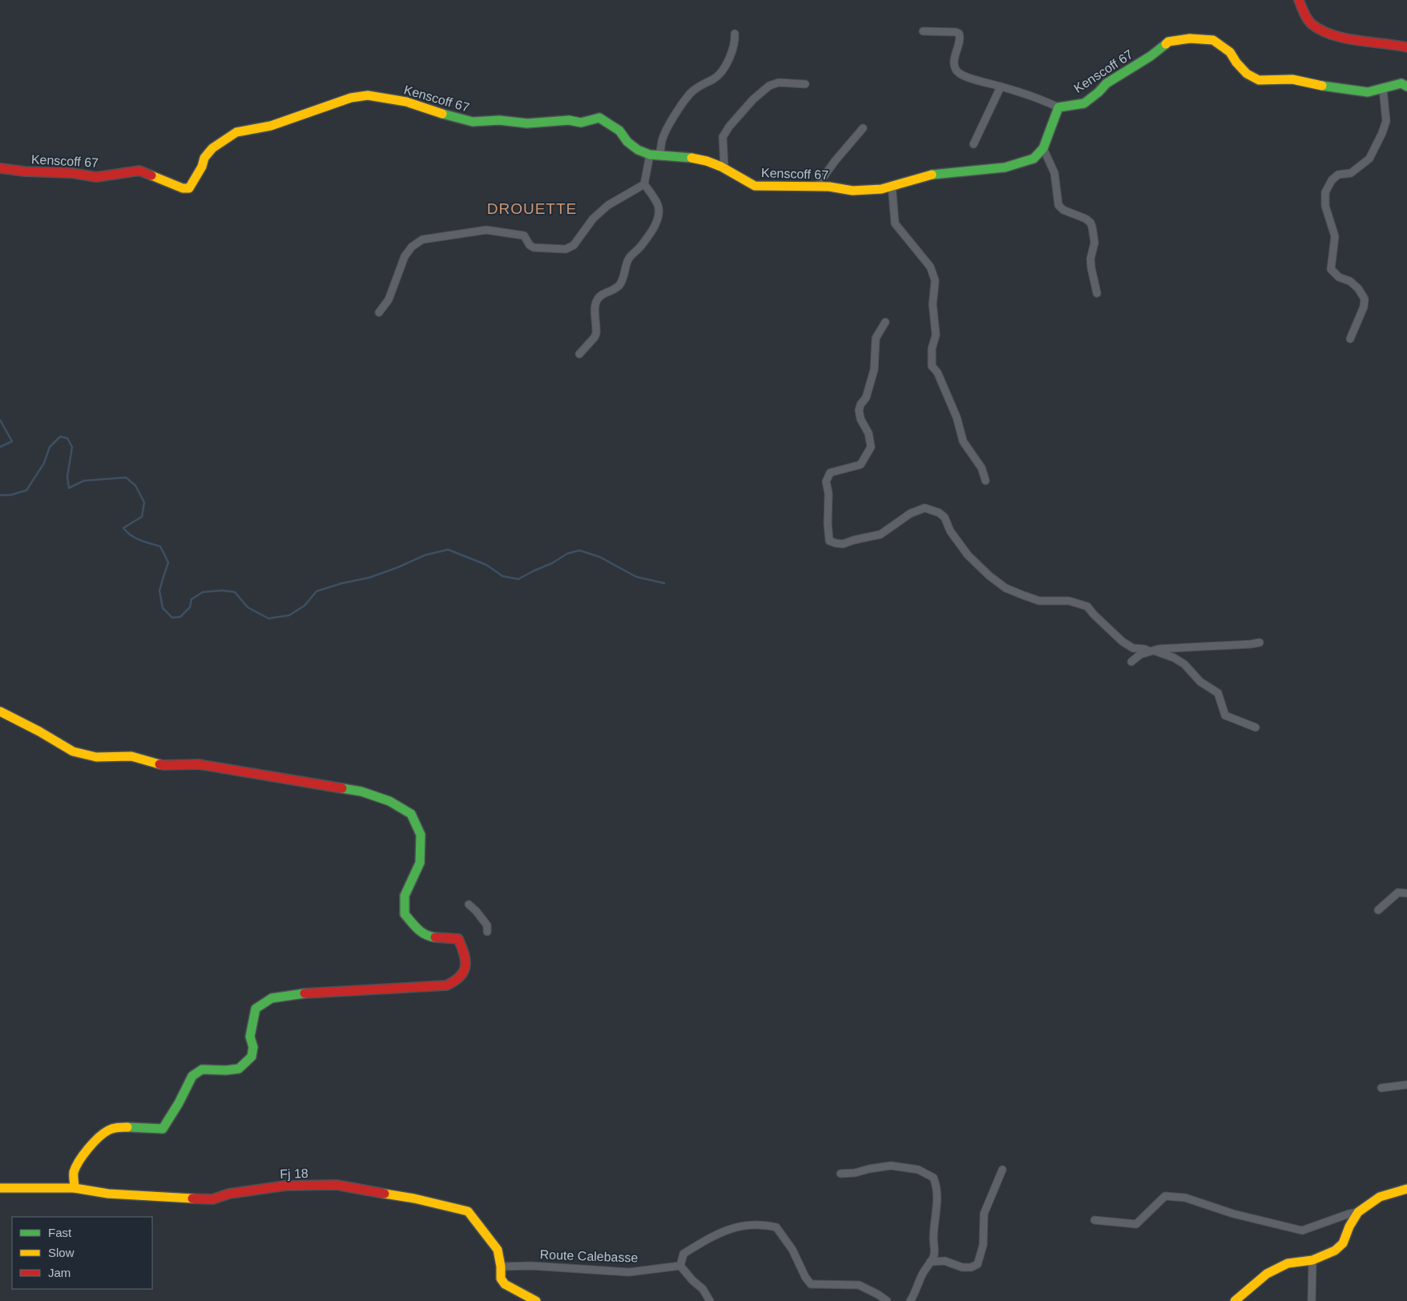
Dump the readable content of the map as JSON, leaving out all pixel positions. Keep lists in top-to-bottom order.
{
  "streets": {
    "street": ["Kenscoff 67", "Fj 18", "Route Calebasse"]
  },
  "crossings": [
    ["Fj 18", "Route Calebasse"]
  ],
  "districts": ["DROUETTE"],
  "legend": ["Fast", "Slow", "Jam"]
}
